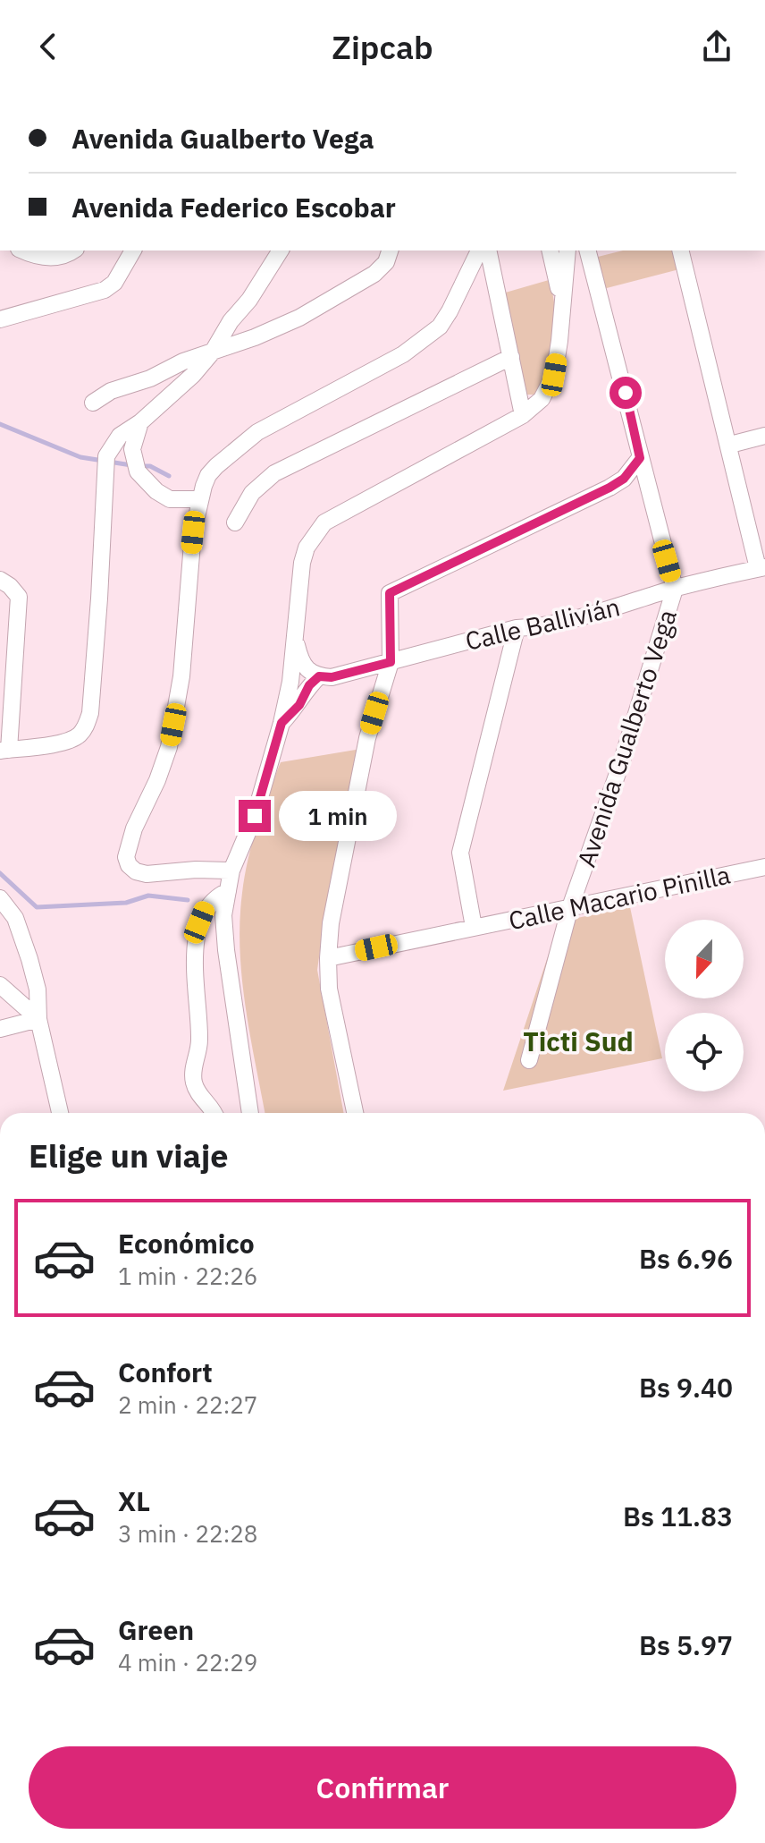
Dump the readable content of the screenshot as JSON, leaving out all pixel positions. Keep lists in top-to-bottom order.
{
  "streets": {
    "street": ["Calle Ballivián", "Avenida Gualberto Vega", "Calle Macario Pinilla"]
  },
  "crossings": [
    ["Calle Ballivián", "Avenida Gualberto Vega"],
    ["Avenida Gualberto Vega", "Calle Macario Pinilla"]
  ],
  "districts": ["Ticti Sud"],
  "north": "bottom",
  "page": {
    "header": "Zipcab",
    "banner": ["Avenida Gualberto Vega", "Avenida Federico Escobar"],
    "bubble": "1 min",
    "heading": "Elige un viaje",
    "list": [
      {
        "name": "Económico",
        "note": "1 min · 22:26",
        "value": "Bs 6.96"
      },
      {
        "name": "Confort",
        "note": "2 min · 22:27",
        "value": "Bs 9.40"
      },
      {
        "name": "XL",
        "note": "3 min · 22:28",
        "value": "Bs 11.83"
      },
      {
        "name": "Green",
        "note": "4 min · 22:29",
        "value": "Bs 5.97"
      }
    ],
    "buttons": "Confirmar"
  }
}
